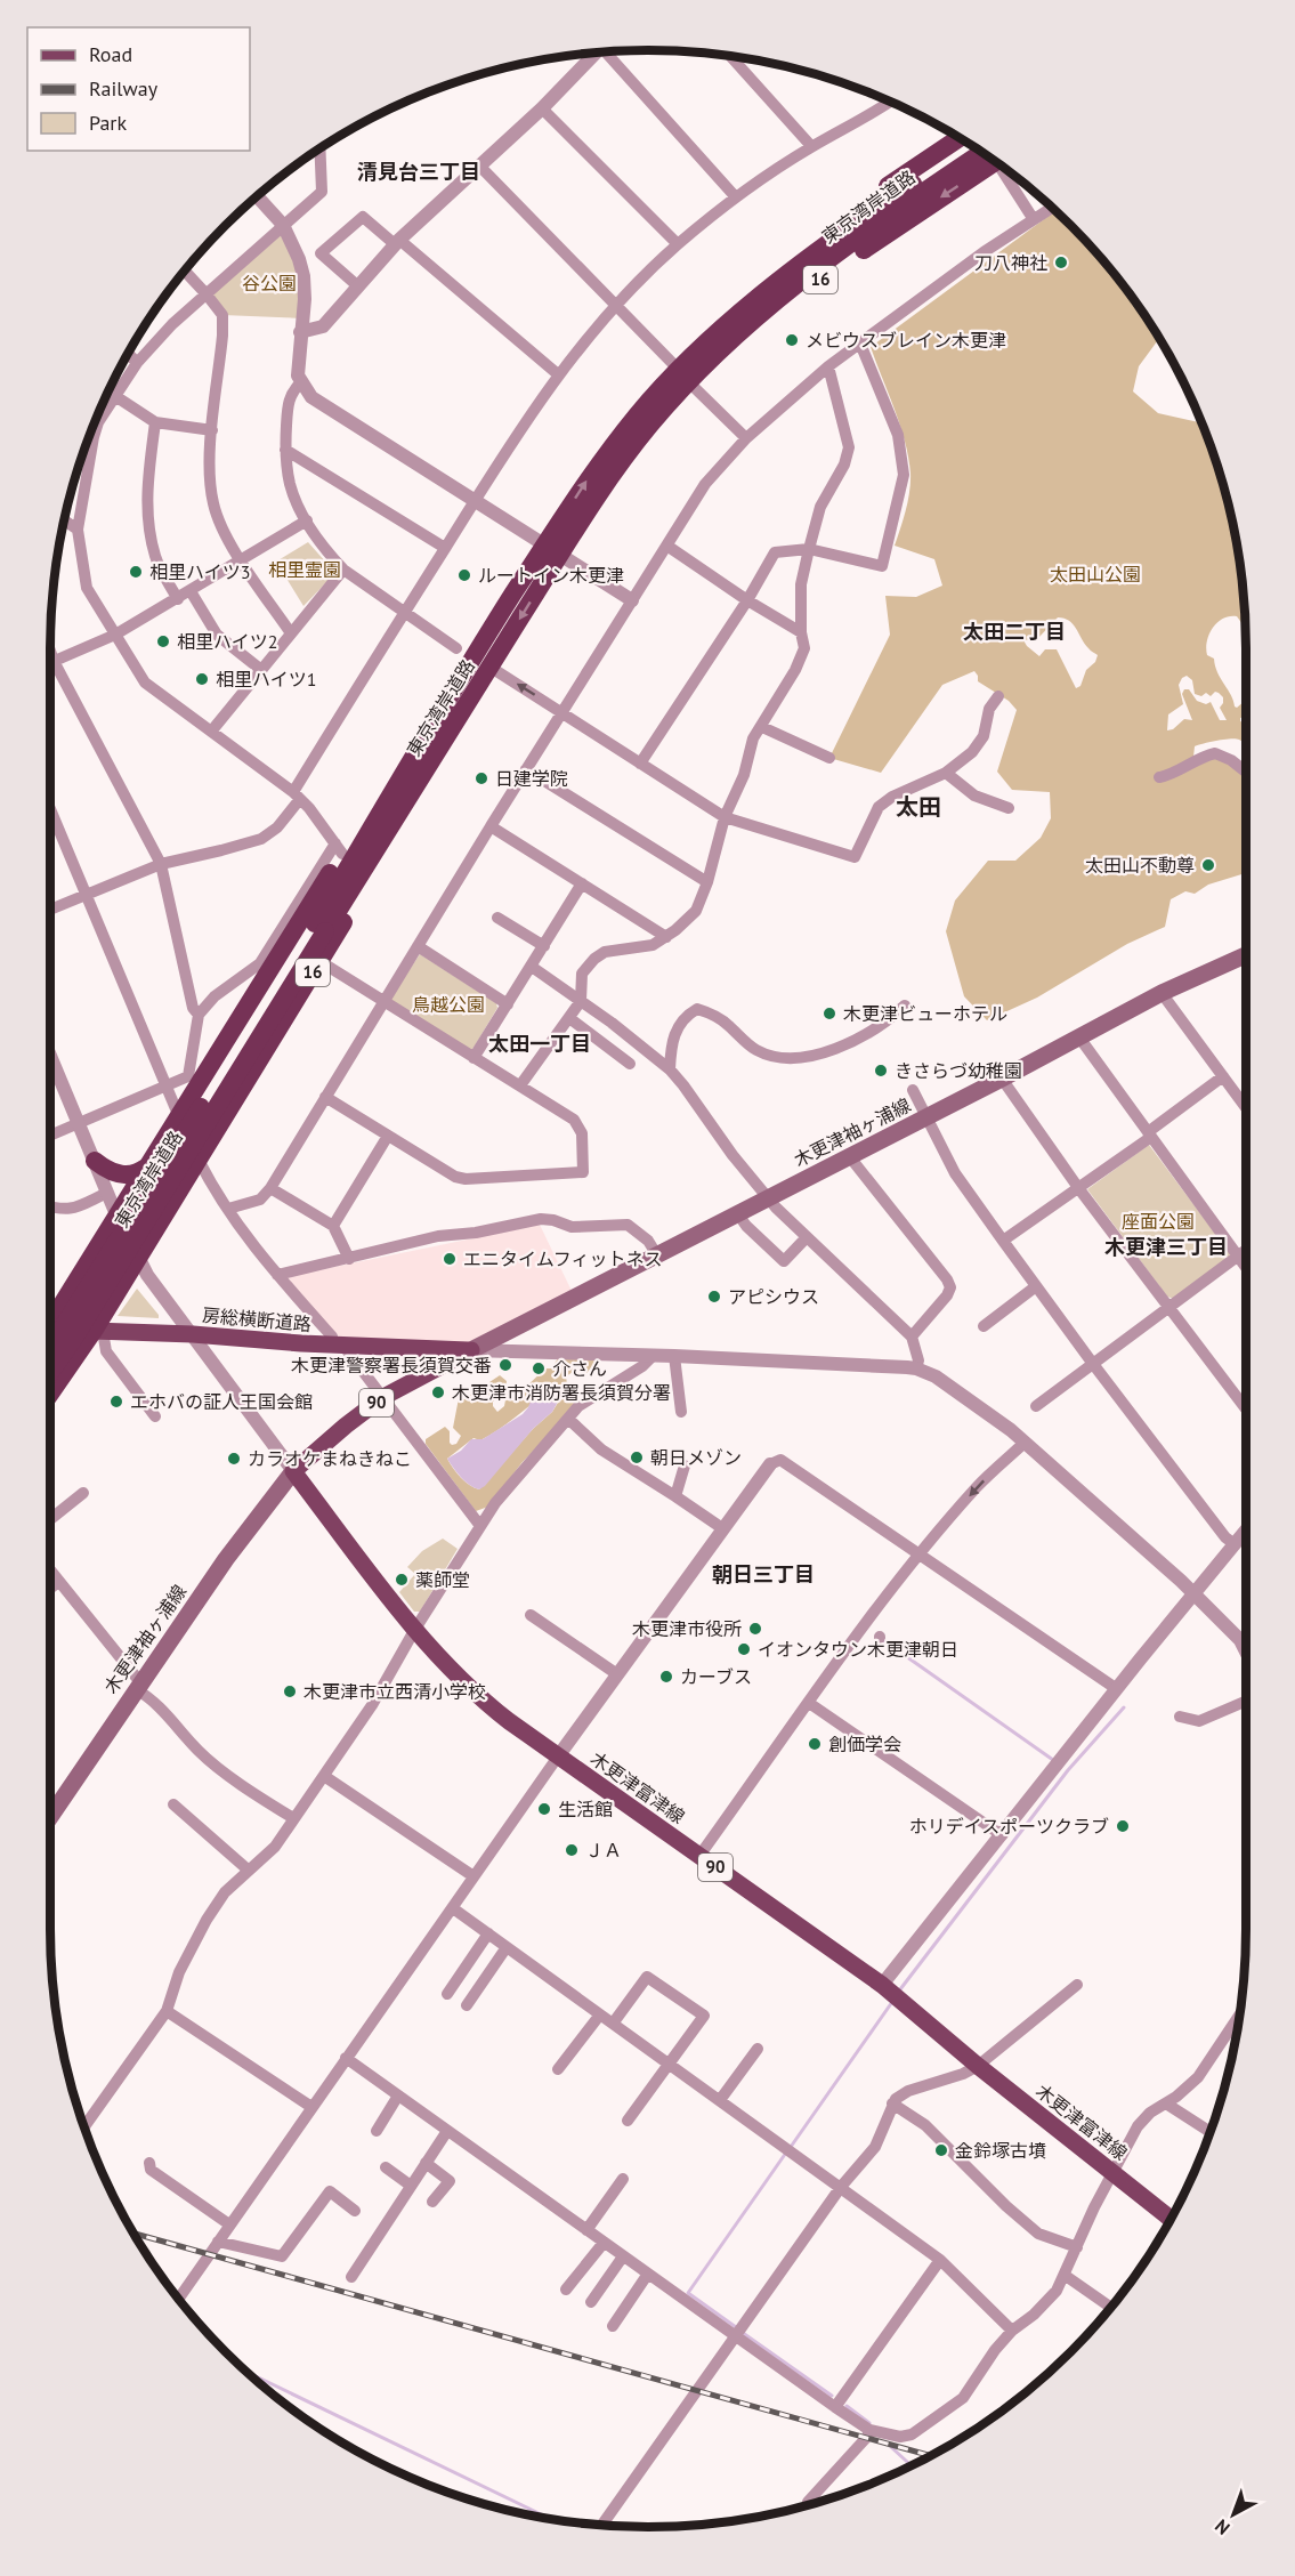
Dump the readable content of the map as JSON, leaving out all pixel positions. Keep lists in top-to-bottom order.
{
  "streets": {
    "highway": ["東京湾岸道路", "16", "房総横断道路"],
    "main road": ["木更津袖ヶ浦線", "90", "木更津富津線"]
  },
  "crossings": [
    ["東京湾岸道路", "16"],
    ["16", "房総横断道路"],
    ["木更津袖ヶ浦線", "房総横断道路"],
    ["木更津袖ヶ浦線", "90"],
    ["木更津袖ヶ浦線", "木更津富津線"],
    ["房総横断道路", "90"],
    ["90", "木更津富津線"]
  ],
  "districts": [
    "清見台三丁目",
    "太田二丁目",
    "太田",
    "太田一丁目",
    "木更津三丁目",
    "朝日三丁目"
  ],
  "parks": [
    "谷公園",
    "相里霊園",
    "太田山公園",
    "鳥越公園",
    "座面公園"
  ],
  "places": [
    "刀八神社",
    "メビウスブレイン木更津",
    "相里ハイツ3",
    "ルートイン木更津",
    "相里ハイツ2",
    "相里ハイツ1",
    "日建学院",
    "太田山不動尊",
    "木更津ビューホテル",
    "きさらづ幼稚園",
    "エニタイムフィットネス",
    "アピシウス",
    "木更津警察署長須賀交番",
    "介さん",
    "木更津市消防署長須賀分署",
    "エホバの証人王国会館",
    "朝日メゾン",
    "カラオケまねきねこ",
    "薬師堂",
    "木更津市役所",
    "イオンタウン木更津朝日",
    "カーブス",
    "木更津市立西清小学校",
    "創価学会",
    "生活館",
    "ホリデイスポーツクラブ",
    "ＪＡ",
    "金鈴塚古墳"
  ],
  "legend": ["Road", "Railway", "Park"],
  "north": "bottom left"
}
